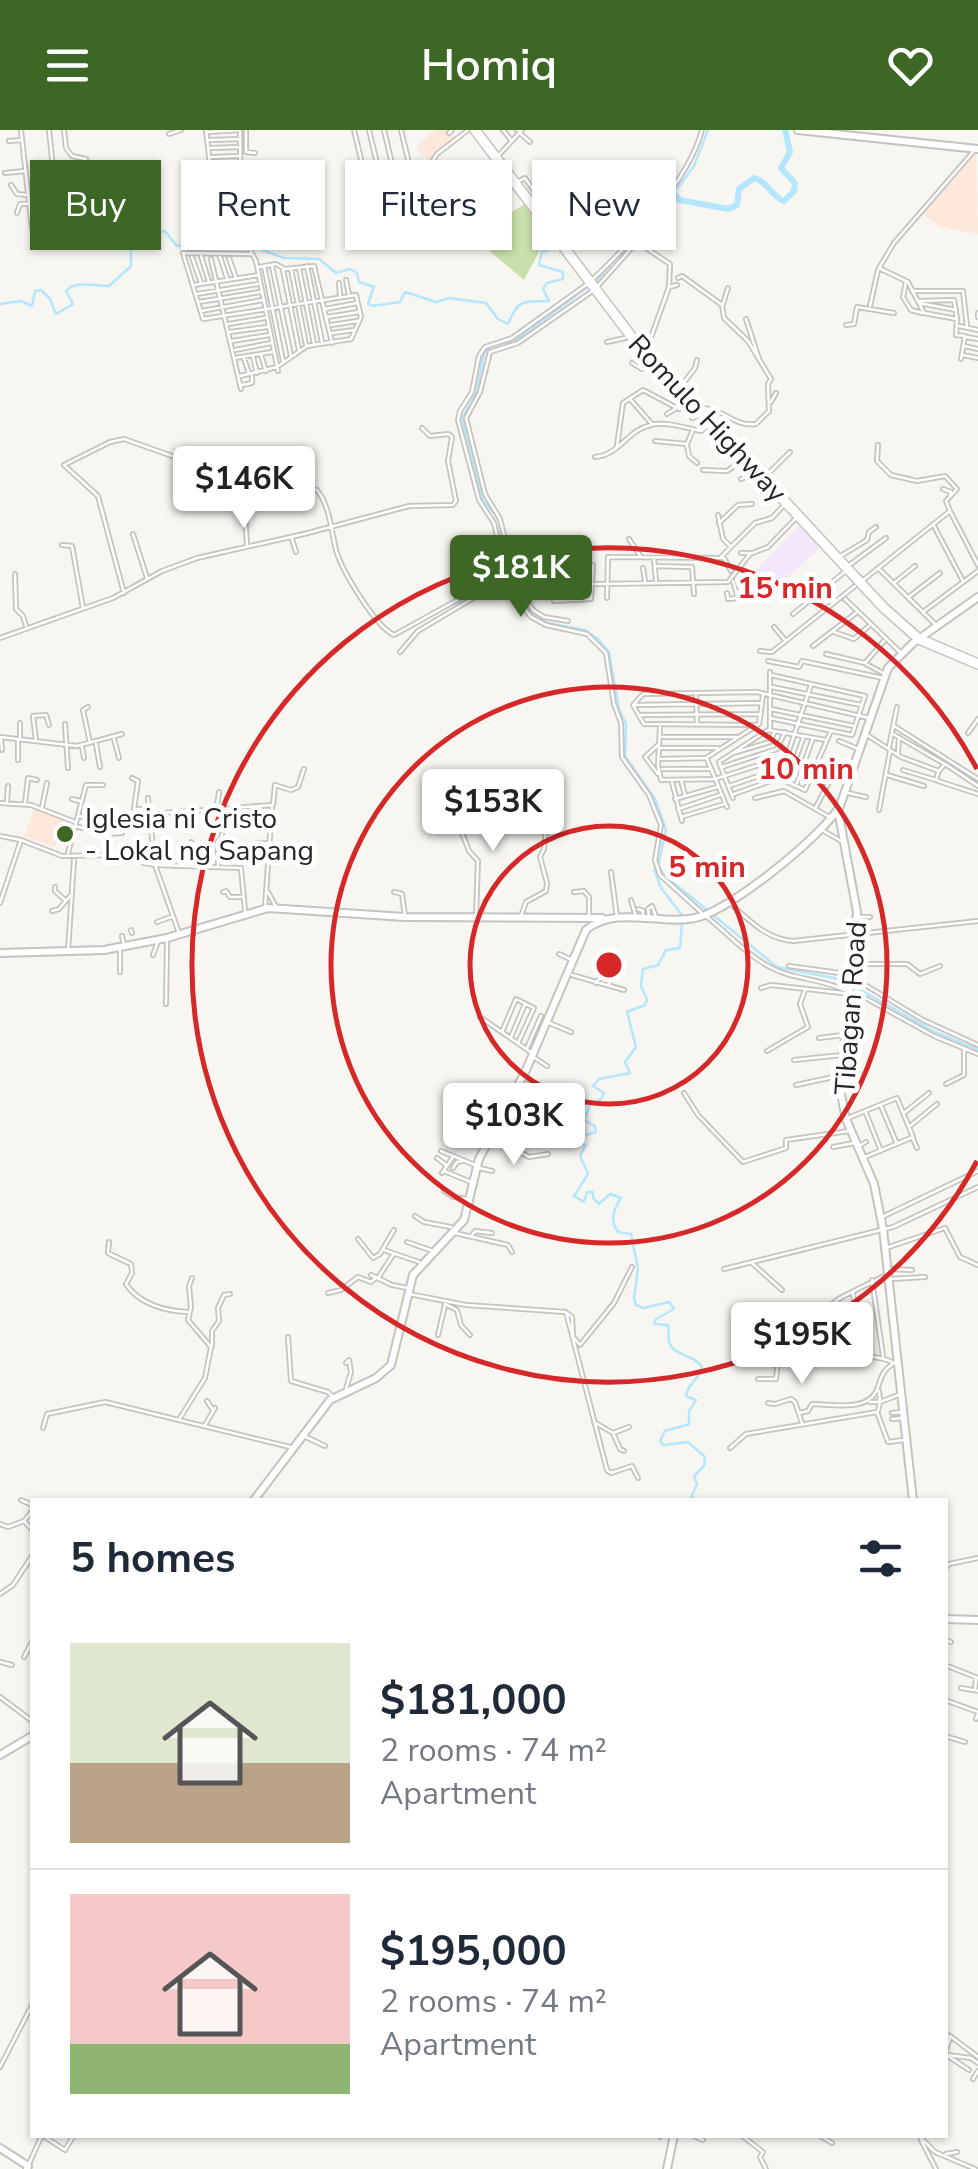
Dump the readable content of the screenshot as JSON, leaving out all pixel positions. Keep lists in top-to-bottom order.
{
  "streets": {
    "highway": ["Romulo Highway"],
    "main road": ["Tibagan Road"]
  },
  "places": ["Iglesia ni Cristo - Lokal ng Sapang"],
  "page": {
    "header": "Homiq",
    "chip": [
      "Buy",
      "Rent",
      "Filters",
      "New"
    ],
    "price": [
      "$146K",
      "$181K",
      "$153K",
      "$103K",
      "$195K"
    ],
    "heading": "5 homes",
    "list": [
      {
        "name": "$181,000",
        "note": "2 rooms · 74 m² · Apartment"
      },
      {
        "name": "$195,000",
        "note": "2 rooms · 74 m² · Apartment"
      }
    ]
  },
  "rings": ["15 min", "10 min", "5 min"]
}
